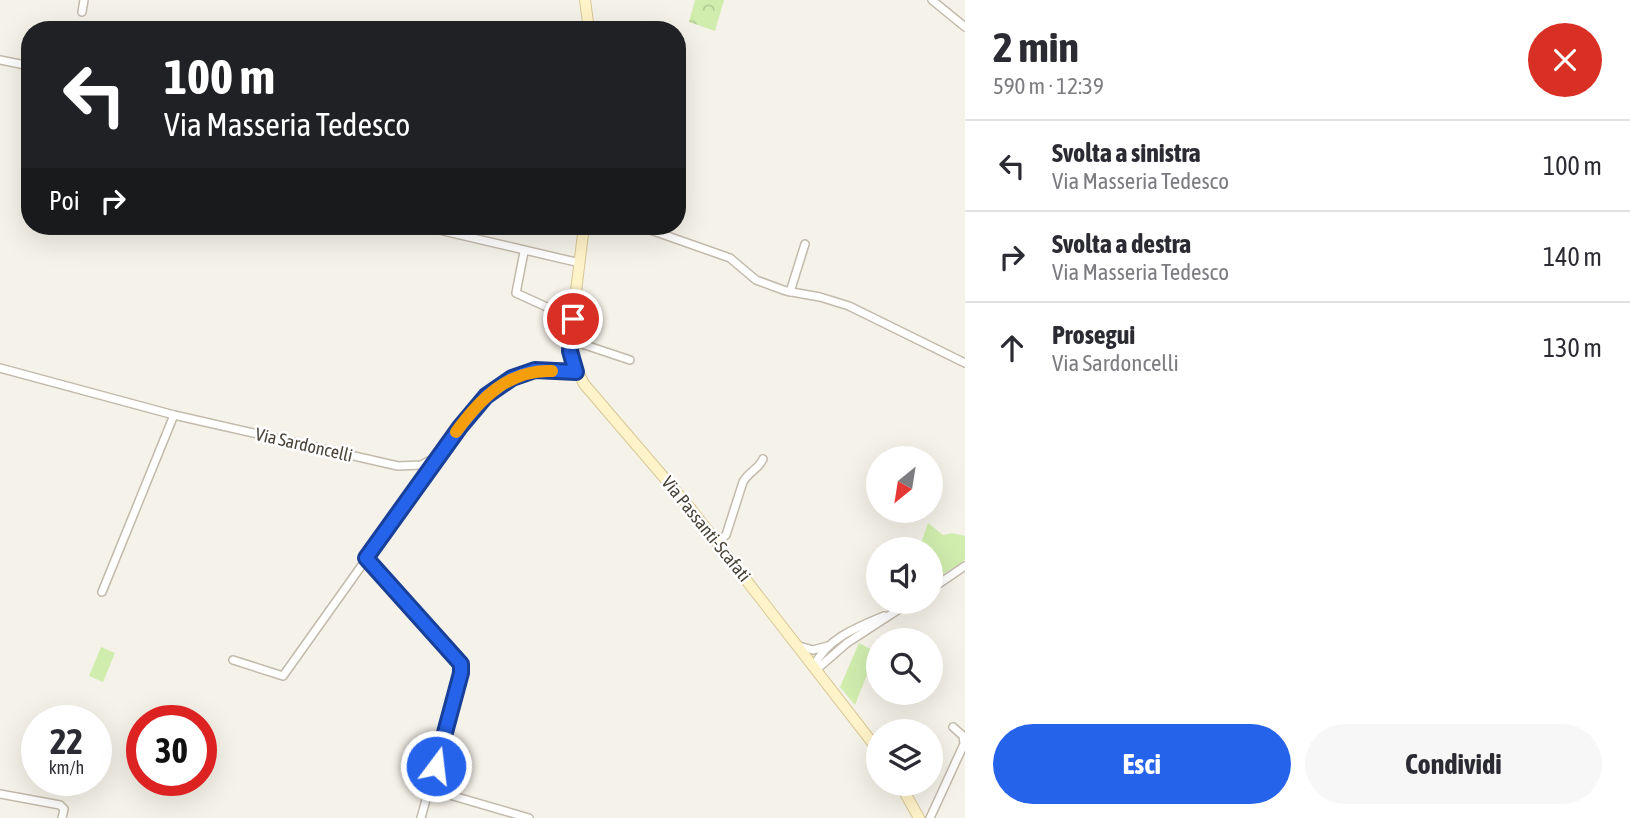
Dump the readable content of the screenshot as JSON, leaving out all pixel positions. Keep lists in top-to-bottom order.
{
  "streets": {
    "street": ["Via Sardoncelli", "Via Passanti-Scafati"]
  },
  "north": "bottom left",
  "page": {
    "heading": ["2 min", "590 m · 12:39"],
    "turn": ["100 m", "Via Masseria Tedesco"],
    "list": [
      {
        "name": "Svolta a sinistra",
        "note": "Via Masseria Tedesco",
        "value": "100 m"
      },
      {
        "name": "Svolta a destra",
        "note": "Via Masseria Tedesco",
        "value": "140 m"
      },
      {
        "name": "Prosegui",
        "note": "Via Sardoncelli",
        "value": "130 m"
      }
    ],
    "then": "Poi",
    "speed": "22 km/h",
    "limit": "30",
    "buttons": ["Esci", "Condividi"]
  }
}
